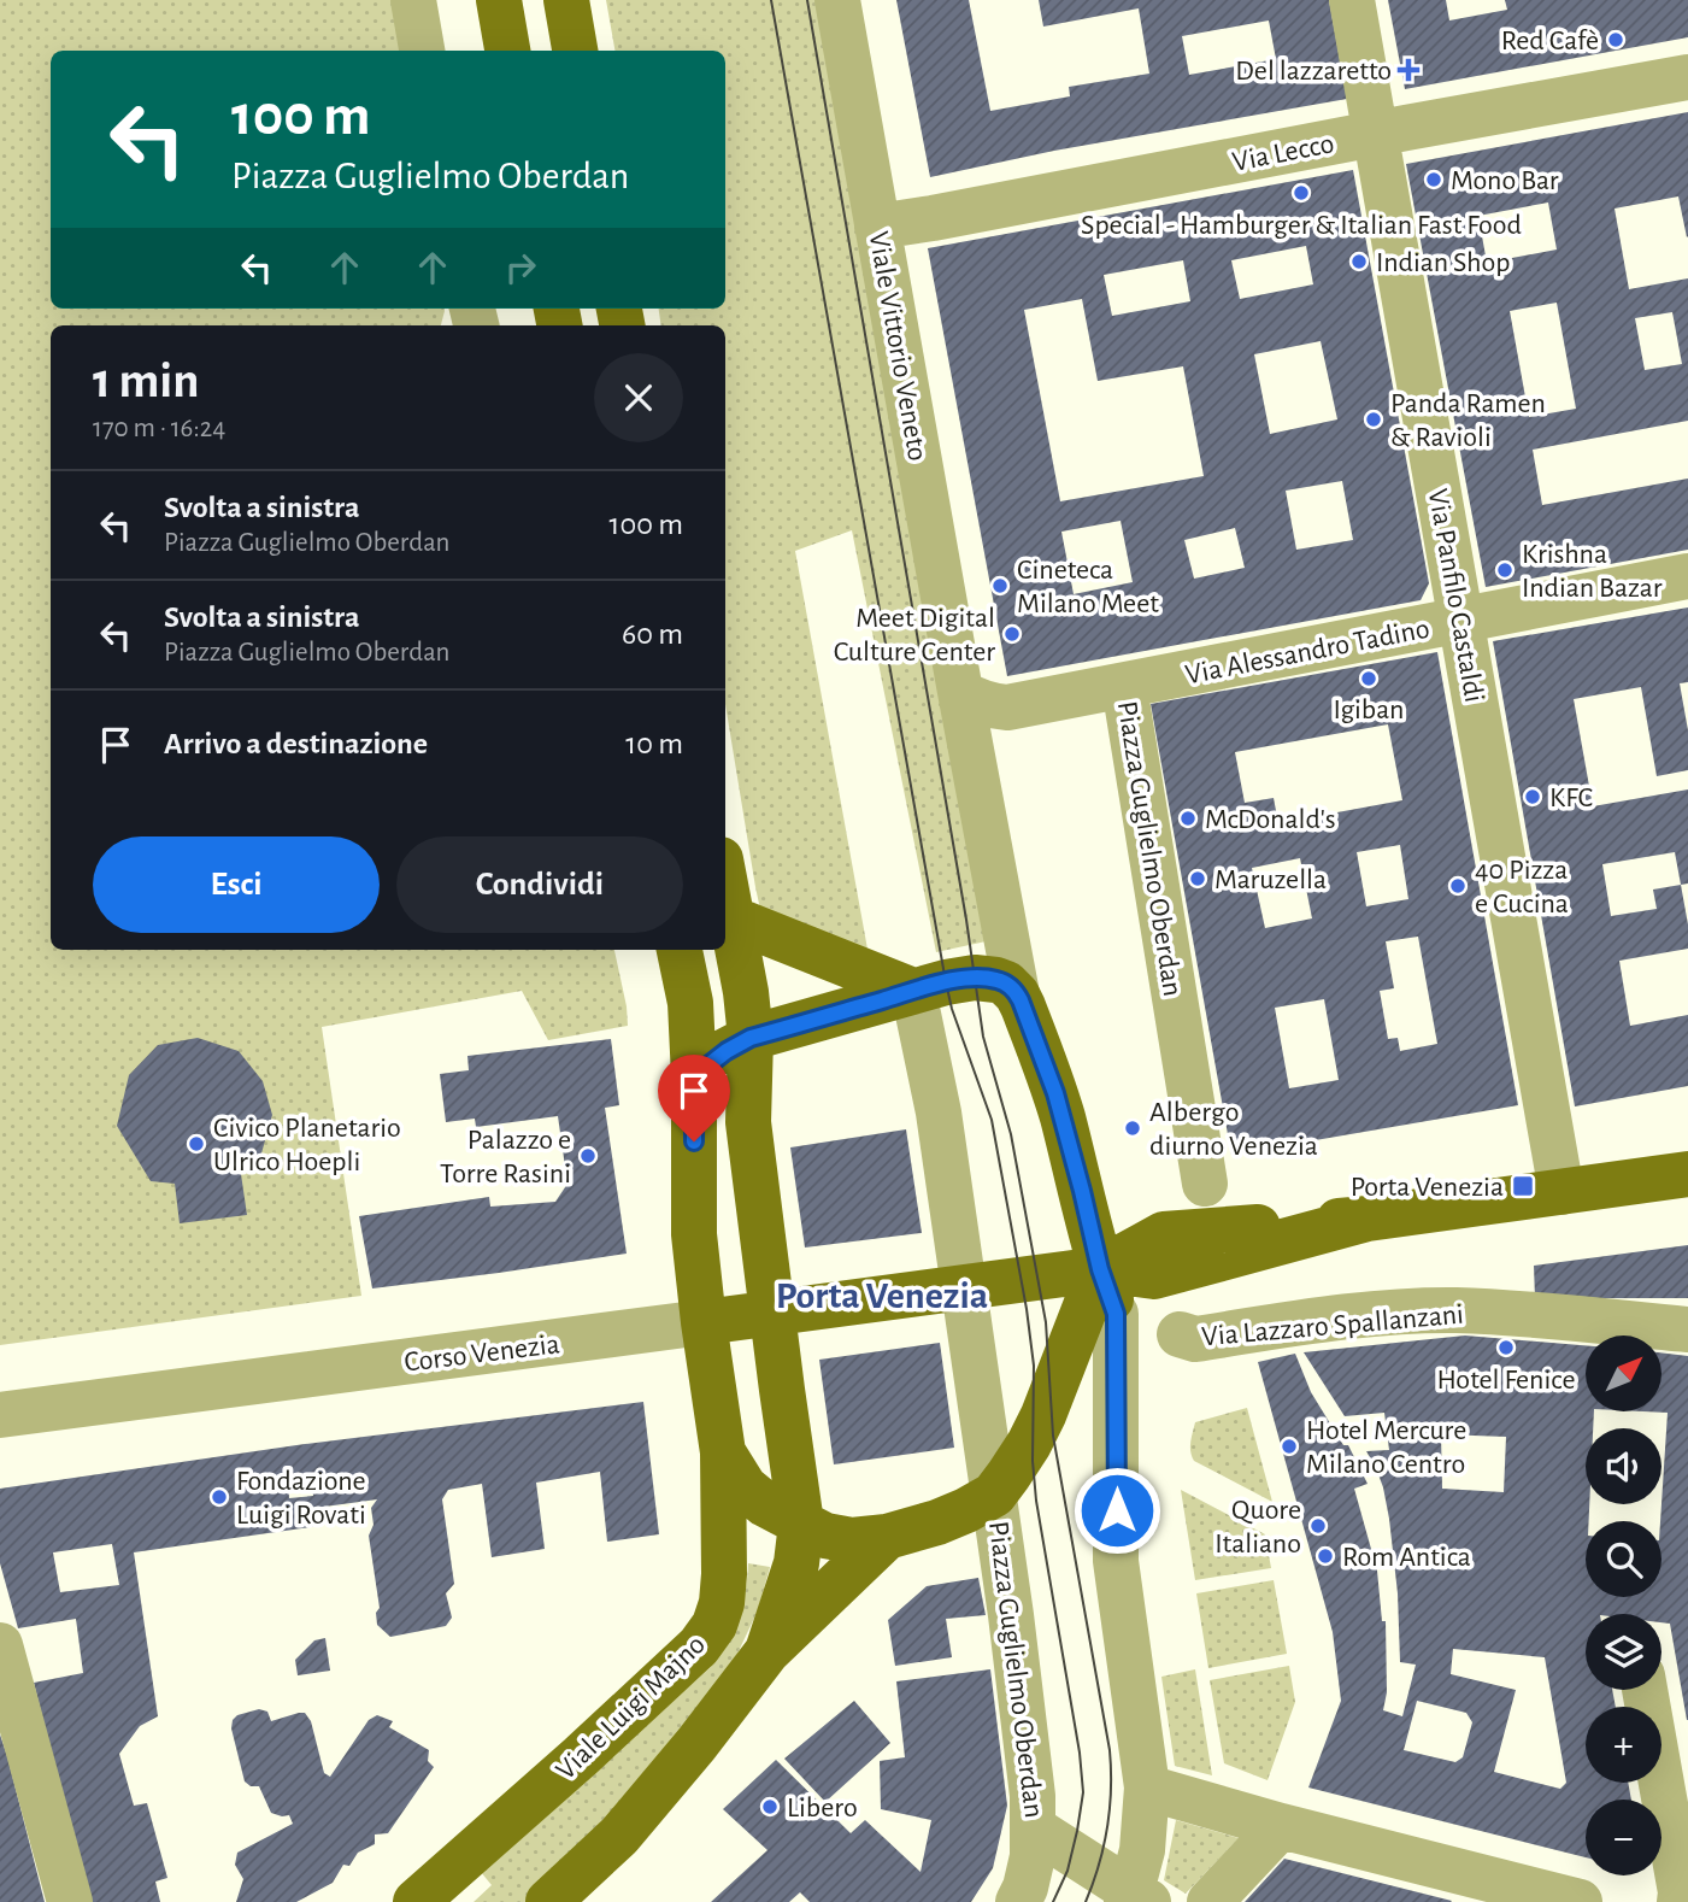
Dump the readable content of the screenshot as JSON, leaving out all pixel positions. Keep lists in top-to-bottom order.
{
  "streets": {
    "main road": ["Piazza Guglielmo Oberdan", "Corso Venezia", "Viale Luigi Majno"],
    "street": [
      "Via Lecco",
      "Viale Vittorio Veneto",
      "Via Panfilo Castaldi",
      "Via Alessandro Tadino",
      "Via Lazzaro Spallanzani"
    ]
  },
  "crossings": [
    ["Via Lecco", "Viale Vittorio Veneto"],
    ["Via Lecco", "Via Panfilo Castaldi"],
    ["Viale Vittorio Veneto", "Piazza Guglielmo Oberdan"],
    ["Via Panfilo Castaldi", "Via Alessandro Tadino"],
    ["Via Alessandro Tadino", "Piazza Guglielmo Oberdan"],
    ["Piazza Guglielmo Oberdan", "Corso Venezia"],
    ["Piazza Guglielmo Oberdan", "Viale Luigi Majno"]
  ],
  "districts": ["Porta Venezia"],
  "places": {
    "other": [
      "Red Cafè",
      "Mono Bar",
      "Special - Hamburger & Italian Fast Food",
      "Indian Shop",
      "Panda Ramen & Ravioli",
      "Krishna Indian Bazar",
      "Cineteca Milano Meet",
      "Meet Digital Culture Center",
      "Igiban",
      "KFC",
      "McDonald's",
      "Maruzella",
      "40 Pizza e Cucina",
      "Albergo diurno Venezia",
      "Civico Planetario Ulrico Hoepli",
      "Palazzo e Torre Rasini",
      "Hotel Fenice",
      "Hotel Mercure Milano Centro",
      "Fondazione Luigi Rovati",
      "Quore Italiano",
      "Rom Antica",
      "Libero"
    ],
    "health": ["Del lazzaretto"],
    "transit": ["Porta Venezia"]
  },
  "north": "top right",
  "page": {
    "turn": ["100 m", "Piazza Guglielmo Oberdan"],
    "heading": ["1 min", "170 m · 16:24"],
    "list": [
      {
        "name": "Svolta a sinistra",
        "note": "Piazza Guglielmo Oberdan",
        "value": "100 m"
      },
      {
        "name": "Svolta a sinistra",
        "note": "Piazza Guglielmo Oberdan",
        "value": "60 m"
      },
      {
        "name": "Arrivo a destinazione",
        "value": "10 m"
      }
    ],
    "buttons": ["Esci", "Condividi"],
    "map_buttons": ["+", "−"]
  }
}
